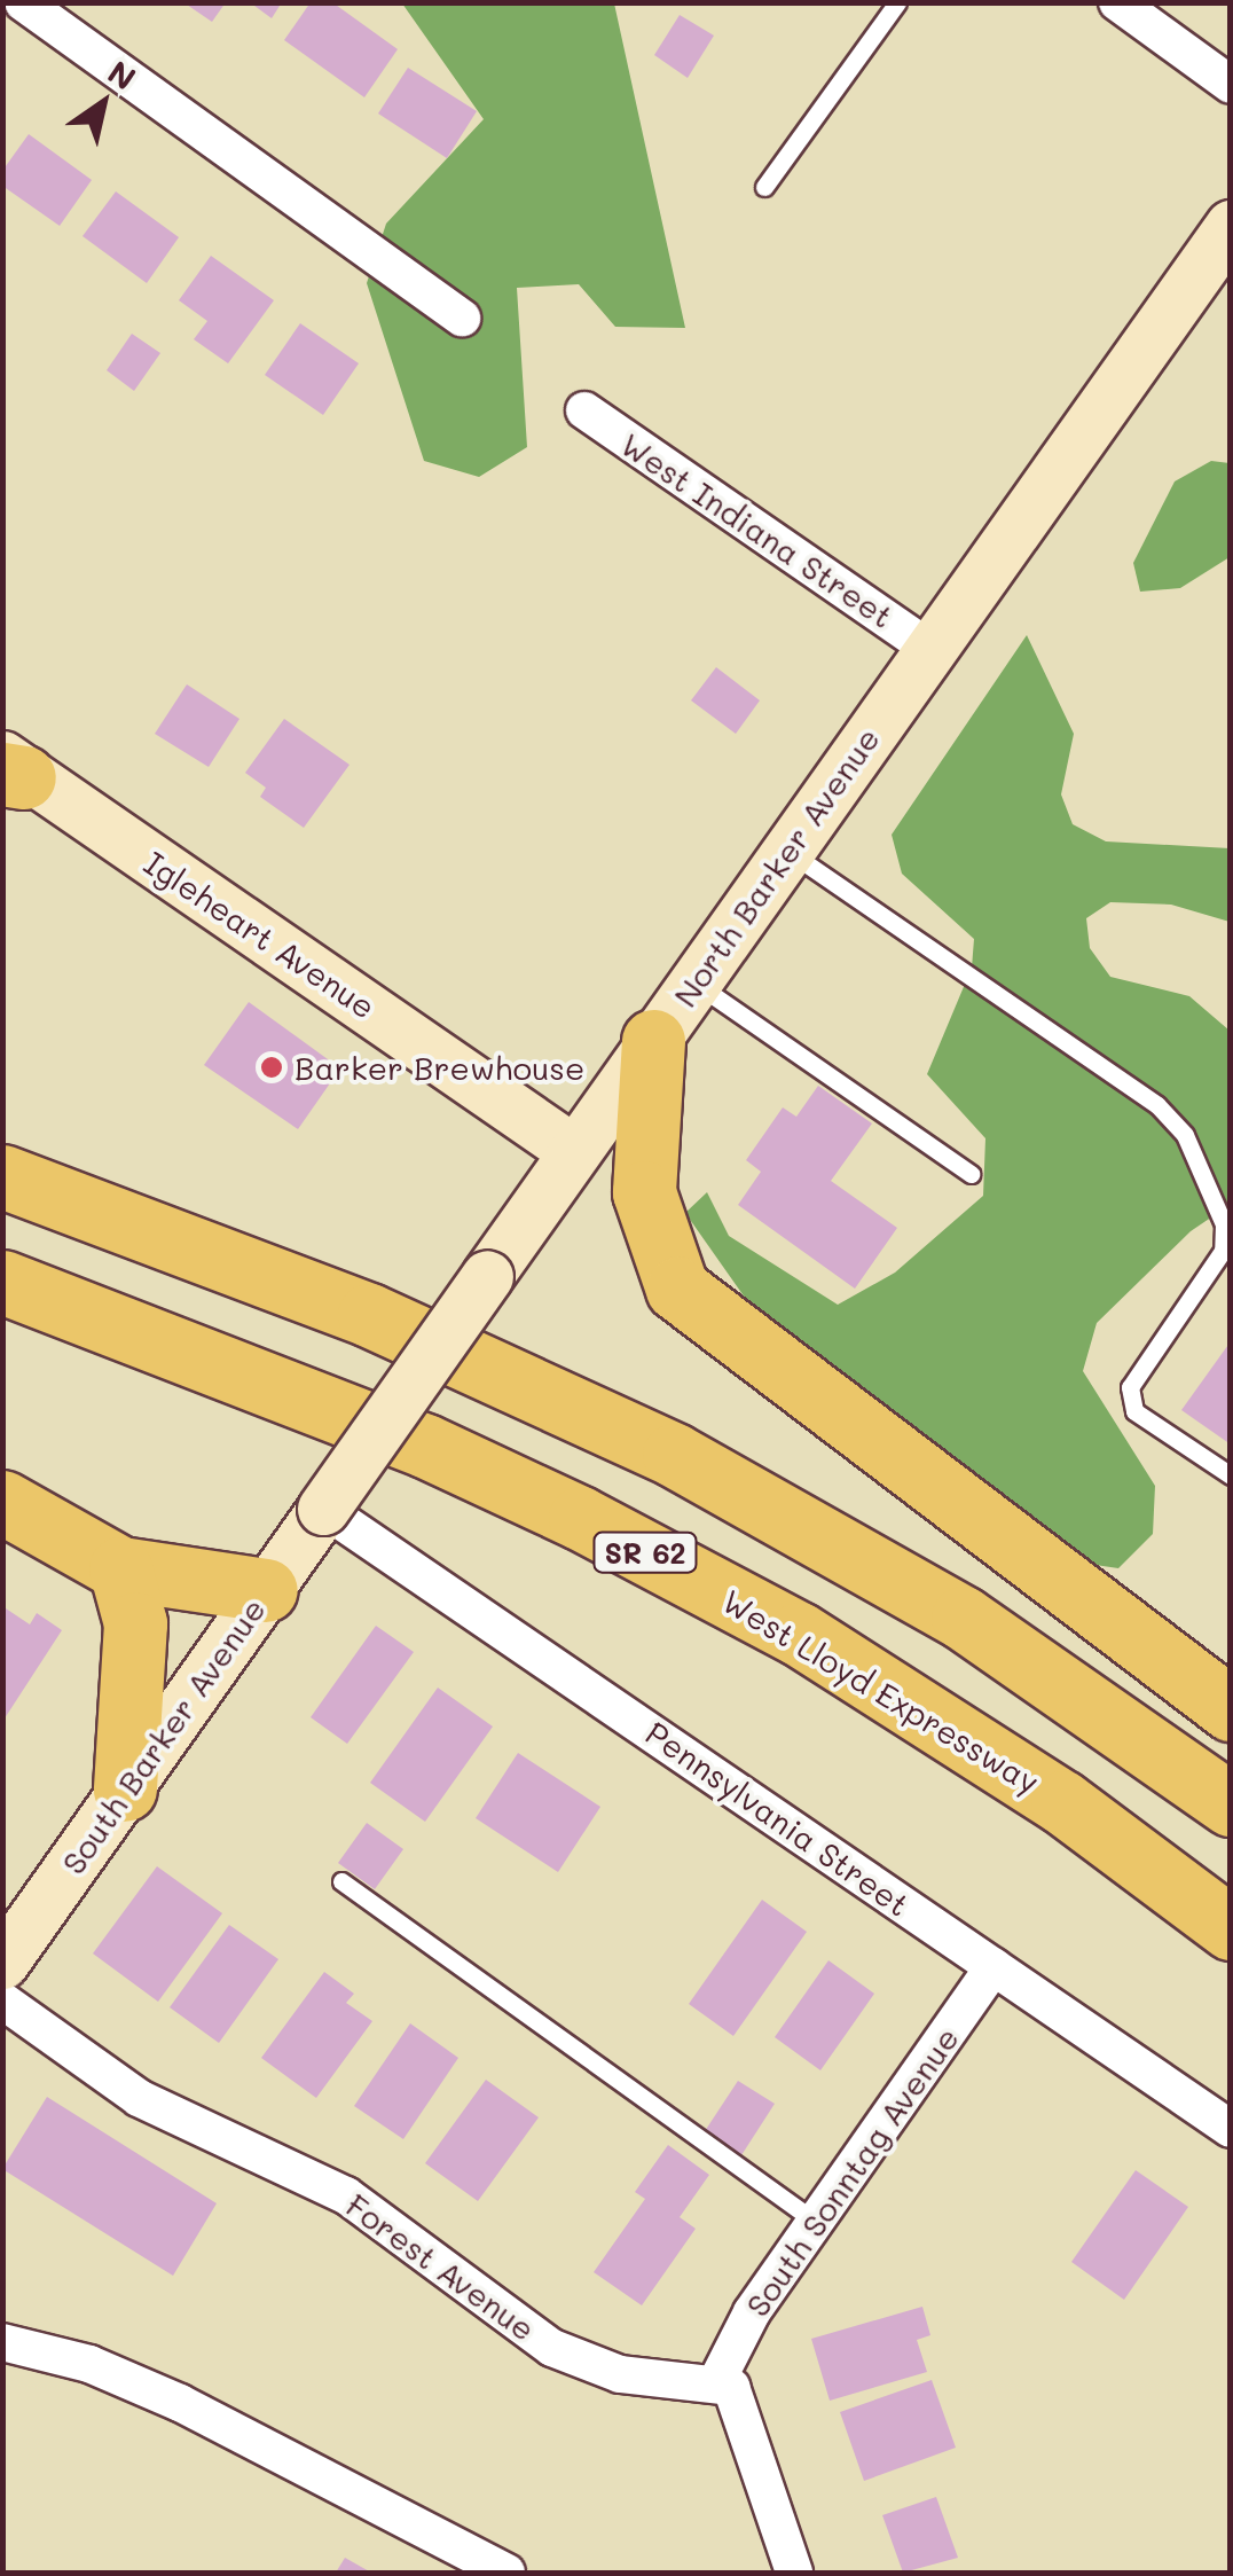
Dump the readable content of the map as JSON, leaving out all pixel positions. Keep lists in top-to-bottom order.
{
  "streets": {
    "highway": ["SR 62", "West Lloyd Expressway"],
    "main road": ["North Barker Avenue", "Igleheart Avenue", "South Barker Avenue"],
    "street": [
      "West Indiana Street",
      "Pennsylvania Street",
      "South Sonntag Avenue",
      "Forest Avenue"
    ]
  },
  "crossings": [
    ["West Indiana Street", "North Barker Avenue"],
    ["North Barker Avenue", "Igleheart Avenue"],
    ["North Barker Avenue", "South Barker Avenue"],
    ["North Barker Avenue", "Pennsylvania Street"],
    ["South Barker Avenue", "Pennsylvania Street"],
    ["Pennsylvania Street", "South Sonntag Avenue"],
    ["South Sonntag Avenue", "Forest Avenue"]
  ],
  "places": ["Barker Brewhouse"],
  "north": "top right"
}
